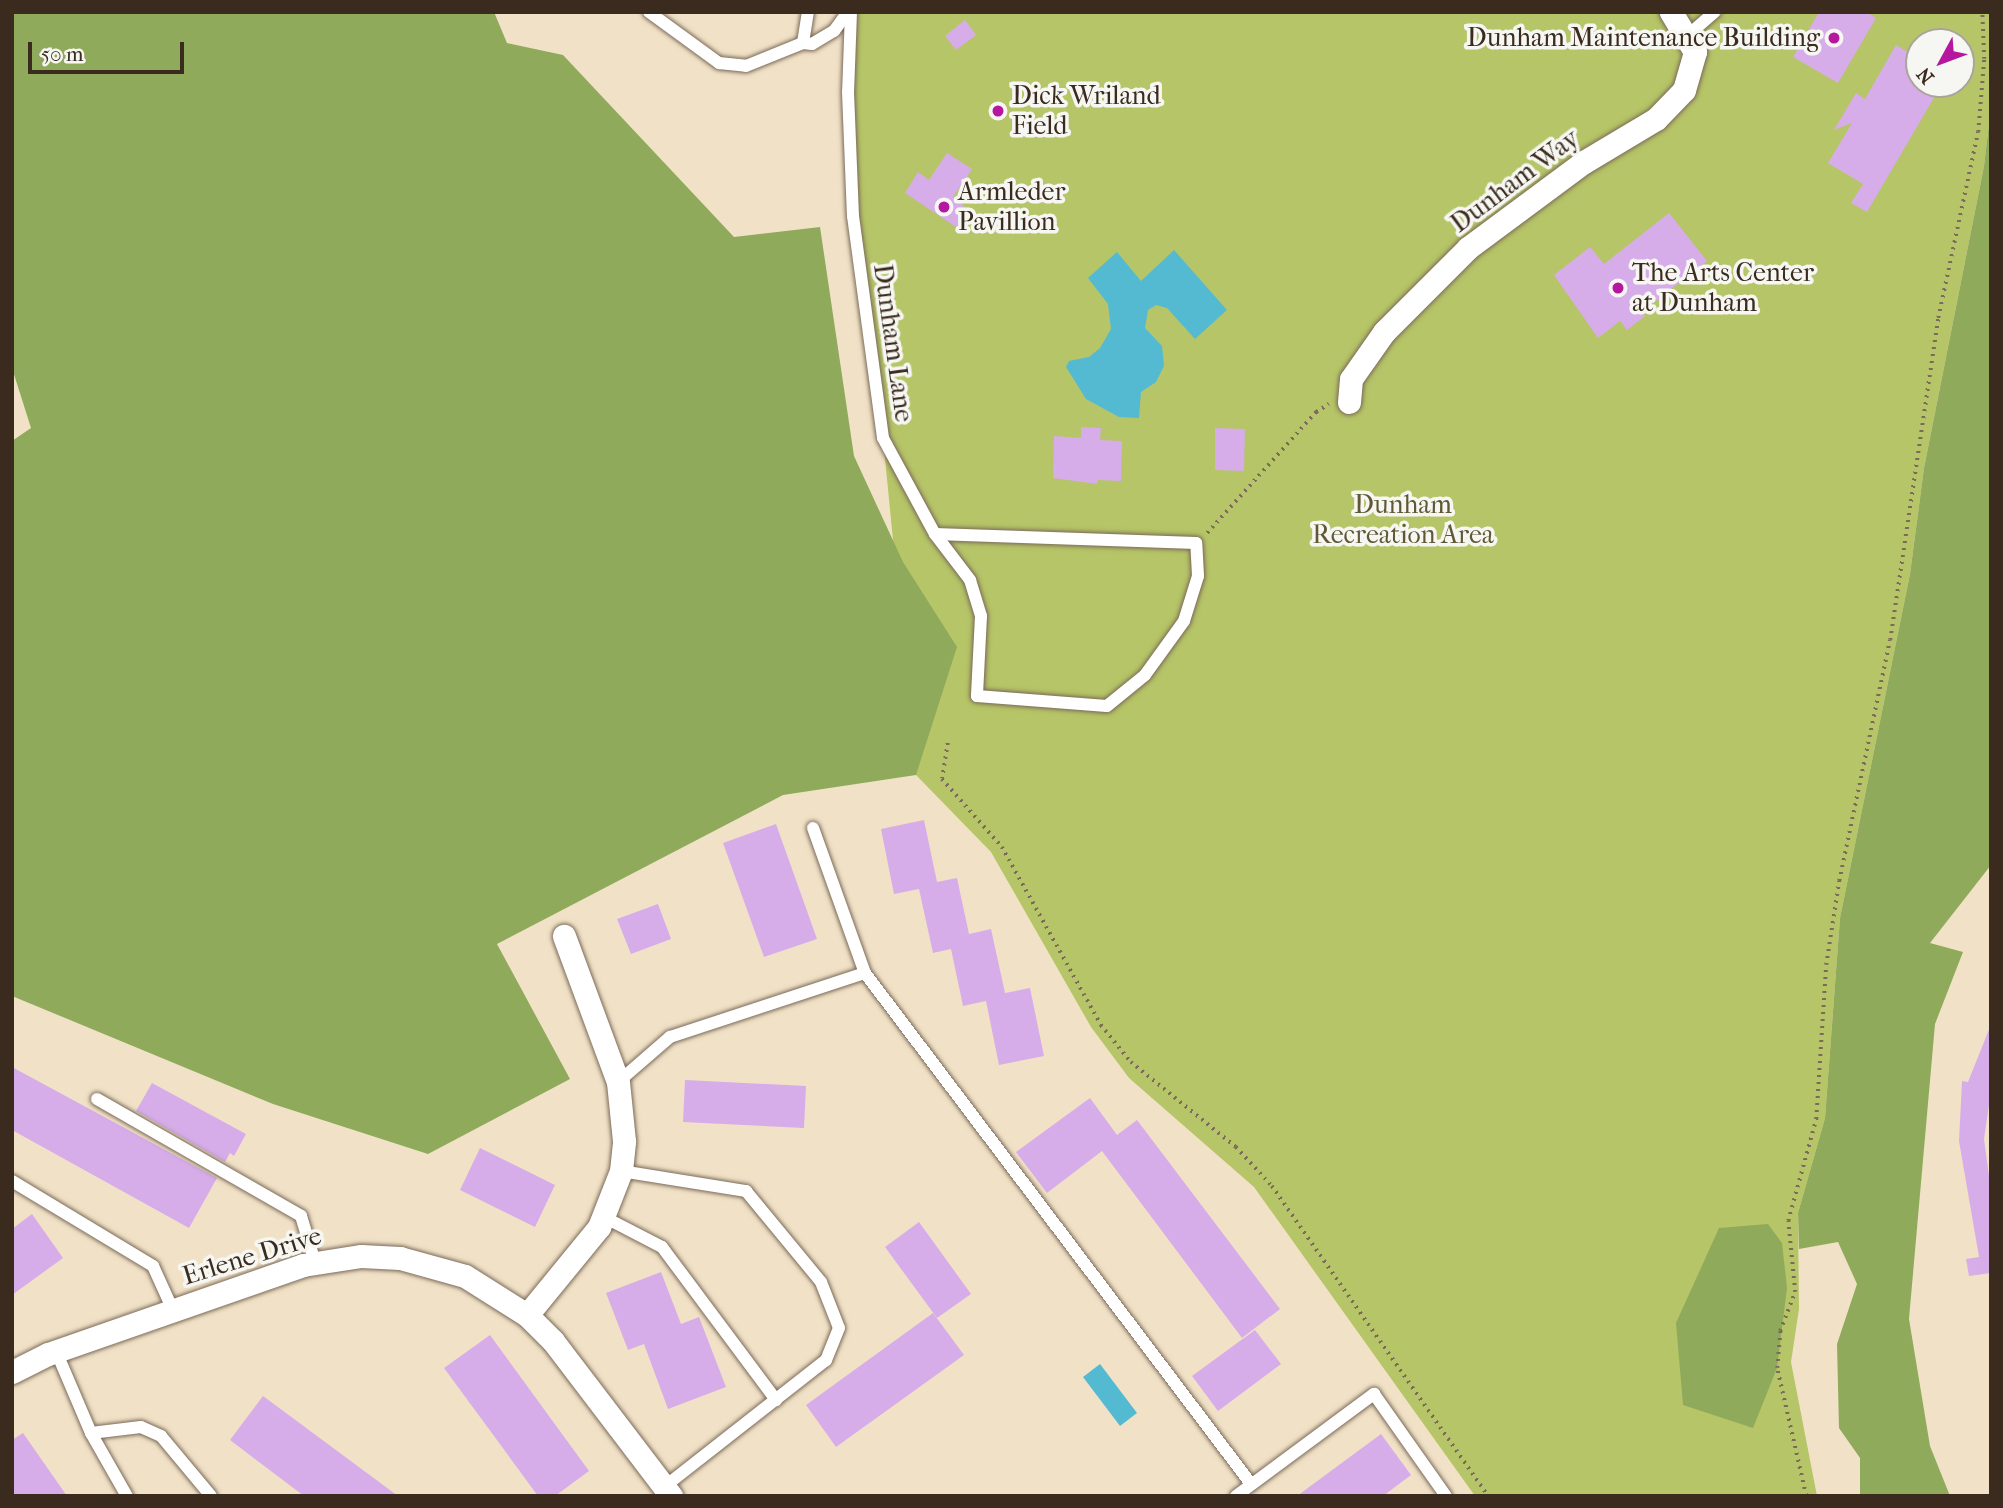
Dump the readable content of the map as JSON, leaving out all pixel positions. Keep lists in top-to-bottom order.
{
  "streets": {
    "street": ["Dunham Way", "Erlene Drive"],
    "lane": ["Dunham Lane"]
  },
  "parks": ["Dunham Recreation Area"],
  "places": [
    "Dunham Maintenance Building",
    "Dick Wriland Field",
    "Armleder Pavillion",
    "The Arts Center at Dunham"
  ],
  "scale_bar": "50 m",
  "north": "bottom left"
}
